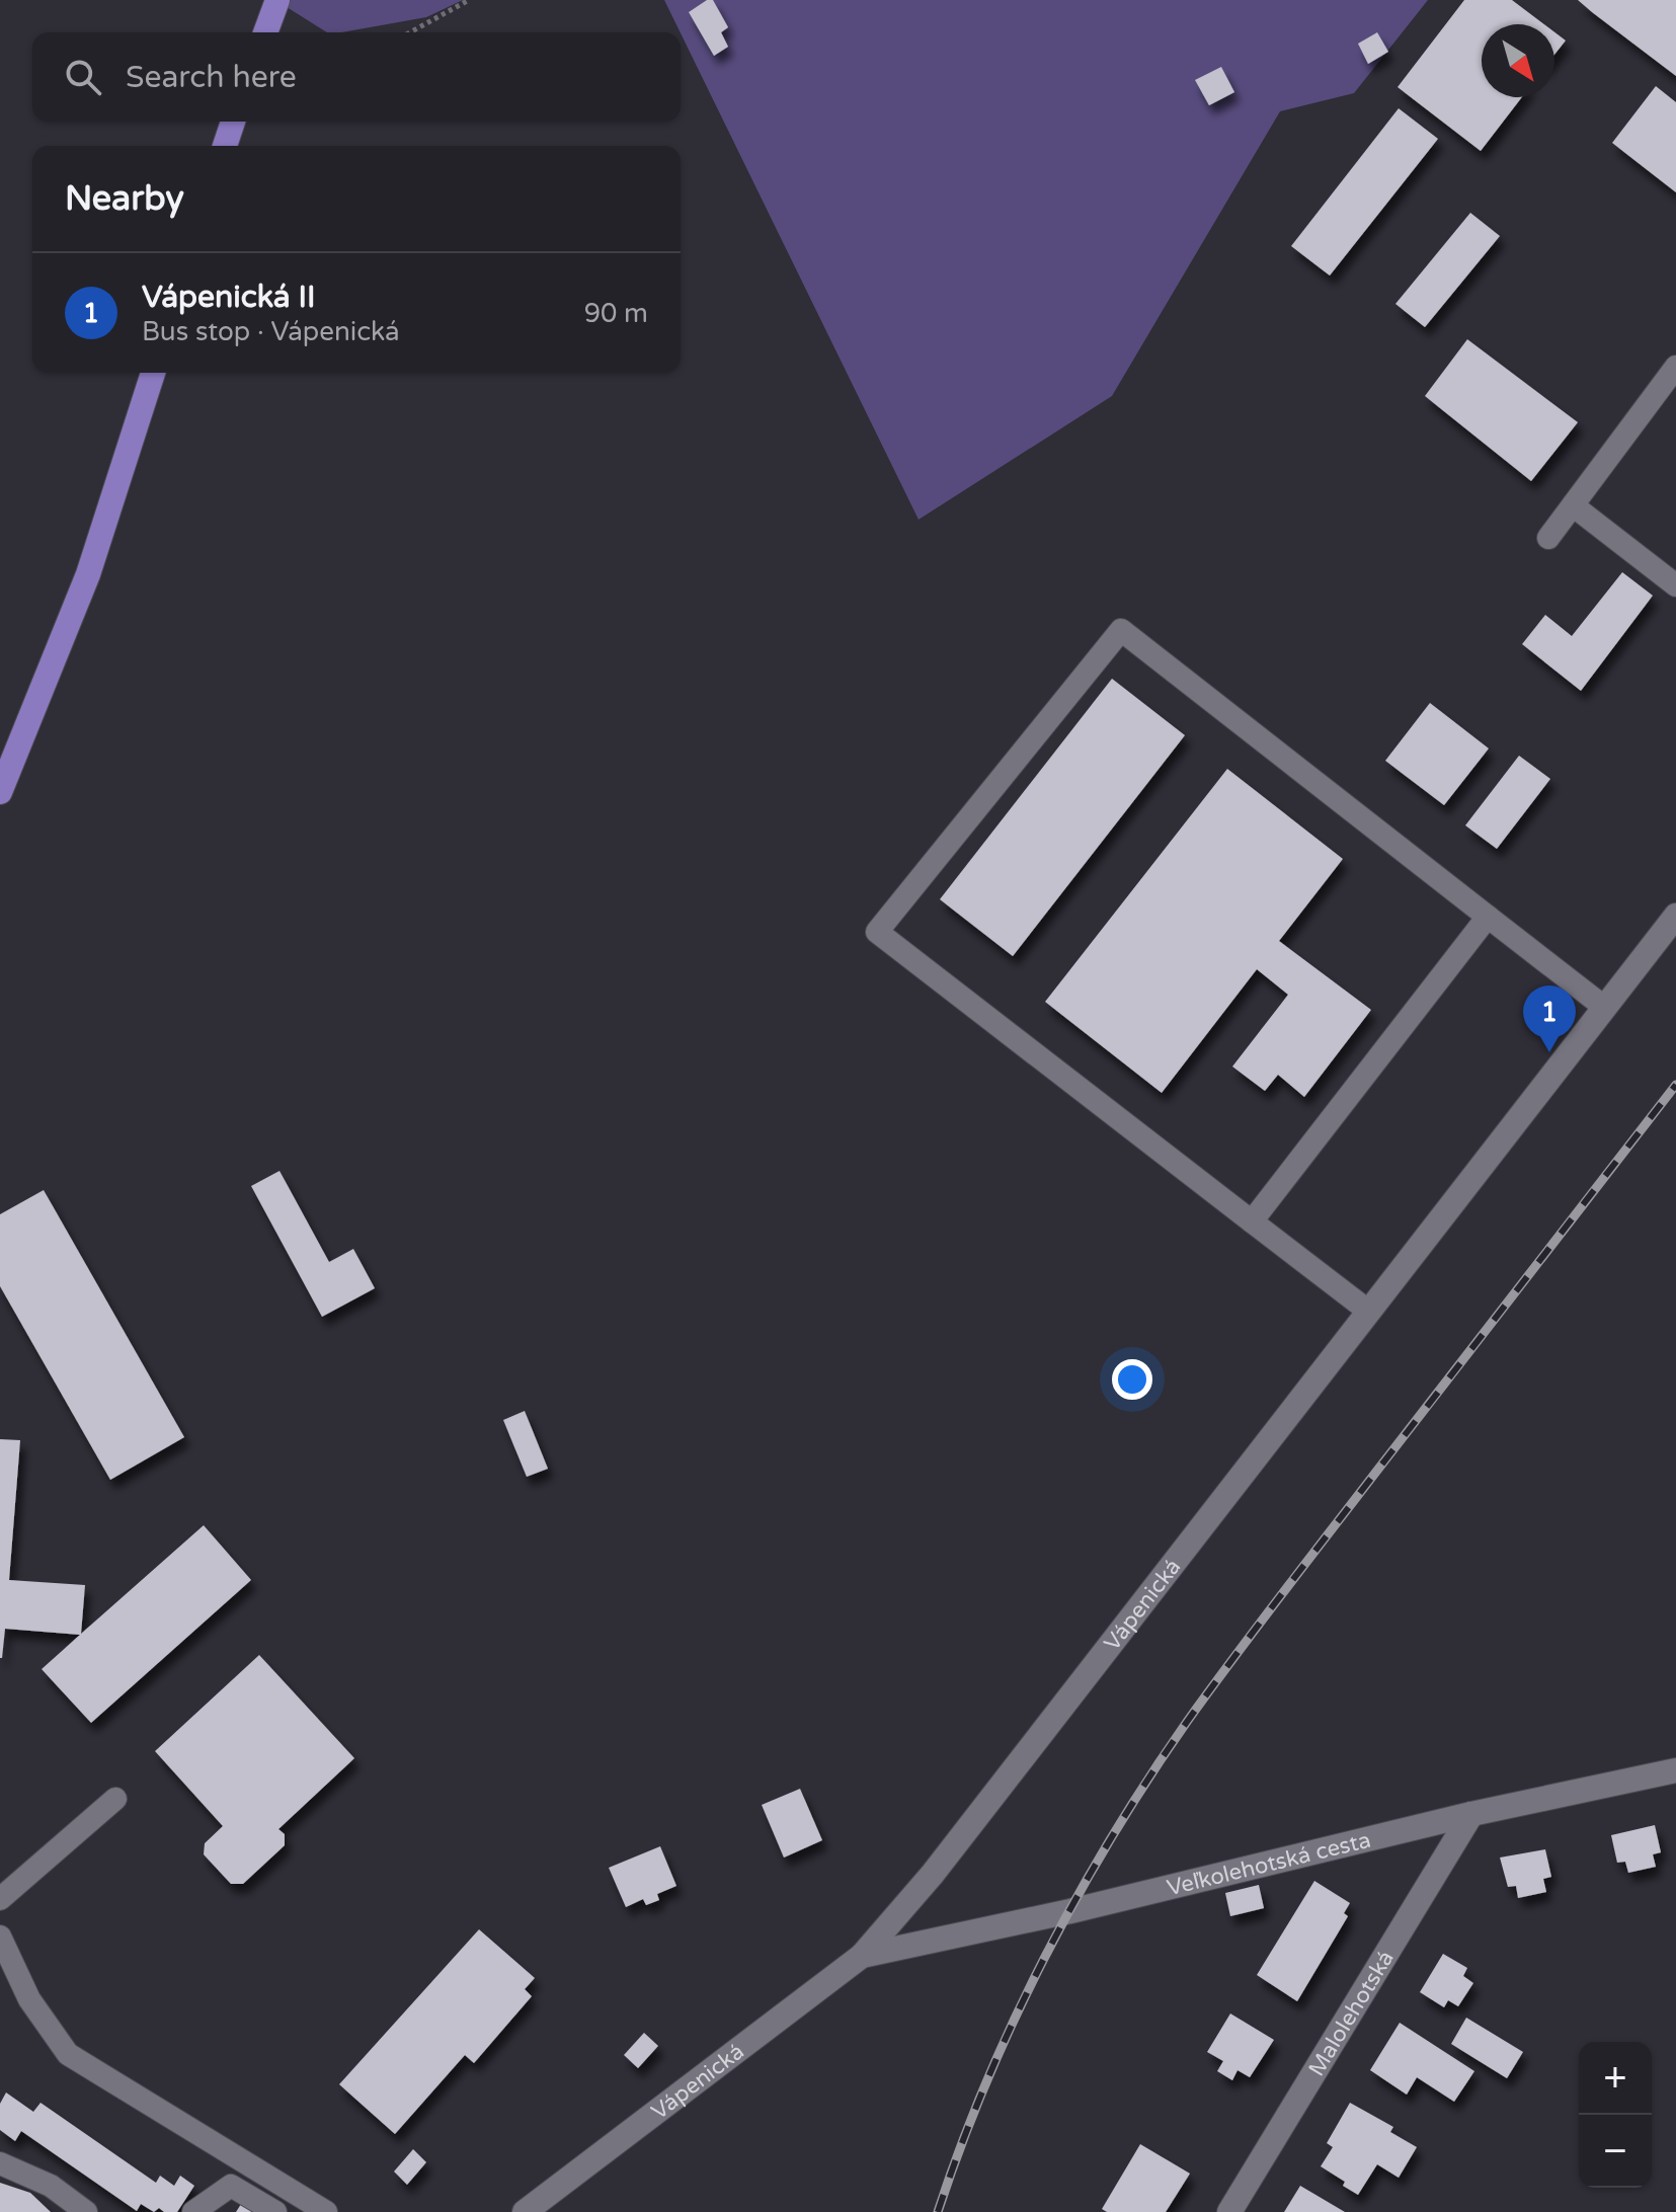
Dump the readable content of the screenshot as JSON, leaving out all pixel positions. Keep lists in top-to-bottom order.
{
  "streets": {
    "street": ["Vápenická", "Veľkolehotská cesta", "Malolehotská"]
  },
  "crossings": [
    ["Vápenická", "Veľkolehotská cesta"],
    ["Veľkolehotská cesta", "Malolehotská"]
  ],
  "north": "bottom right",
  "page": {
    "search": "Search here",
    "heading": "Nearby",
    "list": [
      {
        "mark": "1",
        "name": "Vápenická II",
        "note": "Bus stop · Vápenická",
        "value": "90 m"
      }
    ],
    "pins": "1",
    "map_buttons": ["+", "−"]
  }
}
